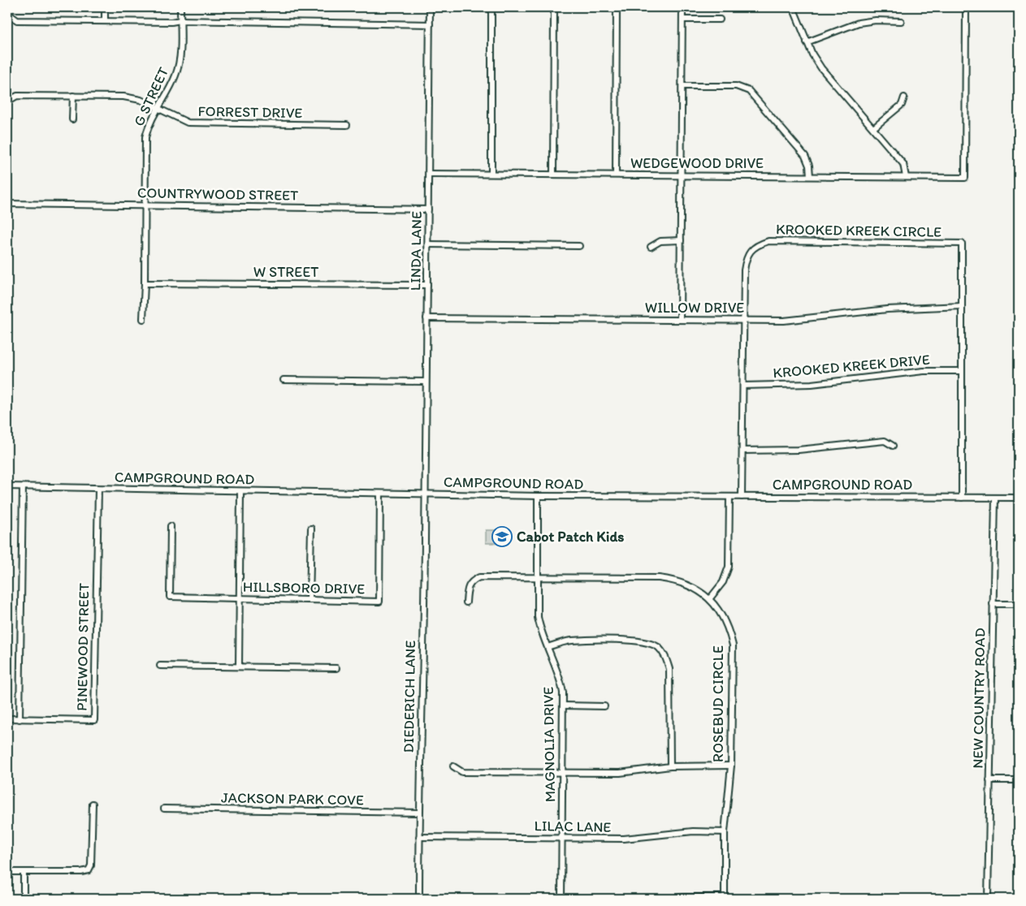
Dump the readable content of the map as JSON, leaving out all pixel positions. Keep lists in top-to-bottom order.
{
  "streets": {
    "street": [
      "G STREET",
      "FORREST DRIVE",
      "WEDGEWOOD DRIVE",
      "COUNTRYWOOD STREET",
      "KROOKED KREEK CIRCLE",
      "LINDA LANE",
      "W STREET",
      "WILLOW DRIVE",
      "KROOKED KREEK DRIVE",
      "CAMPGROUND ROAD",
      "HILLSBORO DRIVE",
      "PINEWOOD STREET",
      "DIEDERICH LANE",
      "NEW COUNTRY ROAD",
      "ROSEBUD CIRCLE",
      "MAGNOLIA DRIVE",
      "JACKSON PARK COVE",
      "LILAC LANE"
    ]
  },
  "crossings": [
    ["G STREET", "FORREST DRIVE"],
    ["G STREET", "COUNTRYWOOD STREET"],
    ["G STREET", "W STREET"],
    ["WEDGEWOOD DRIVE", "LINDA LANE"],
    ["COUNTRYWOOD STREET", "LINDA LANE"],
    ["KROOKED KREEK CIRCLE", "WILLOW DRIVE"],
    ["KROOKED KREEK CIRCLE", "KROOKED KREEK DRIVE"],
    ["KROOKED KREEK CIRCLE", "CAMPGROUND ROAD"],
    ["LINDA LANE", "W STREET"],
    ["LINDA LANE", "WILLOW DRIVE"],
    ["LINDA LANE", "CAMPGROUND ROAD"],
    ["LINDA LANE", "DIEDERICH LANE"],
    ["CAMPGROUND ROAD", "HILLSBORO DRIVE"],
    ["CAMPGROUND ROAD", "PINEWOOD STREET"],
    ["CAMPGROUND ROAD", "DIEDERICH LANE"],
    ["CAMPGROUND ROAD", "NEW COUNTRY ROAD"],
    ["CAMPGROUND ROAD", "MAGNOLIA DRIVE"],
    ["DIEDERICH LANE", "JACKSON PARK COVE"],
    ["DIEDERICH LANE", "LILAC LANE"],
    ["ROSEBUD CIRCLE", "LILAC LANE"],
    ["MAGNOLIA DRIVE", "LILAC LANE"]
  ],
  "places": {
    "school or university": ["Cabot Patch Kids"]
  }
}
